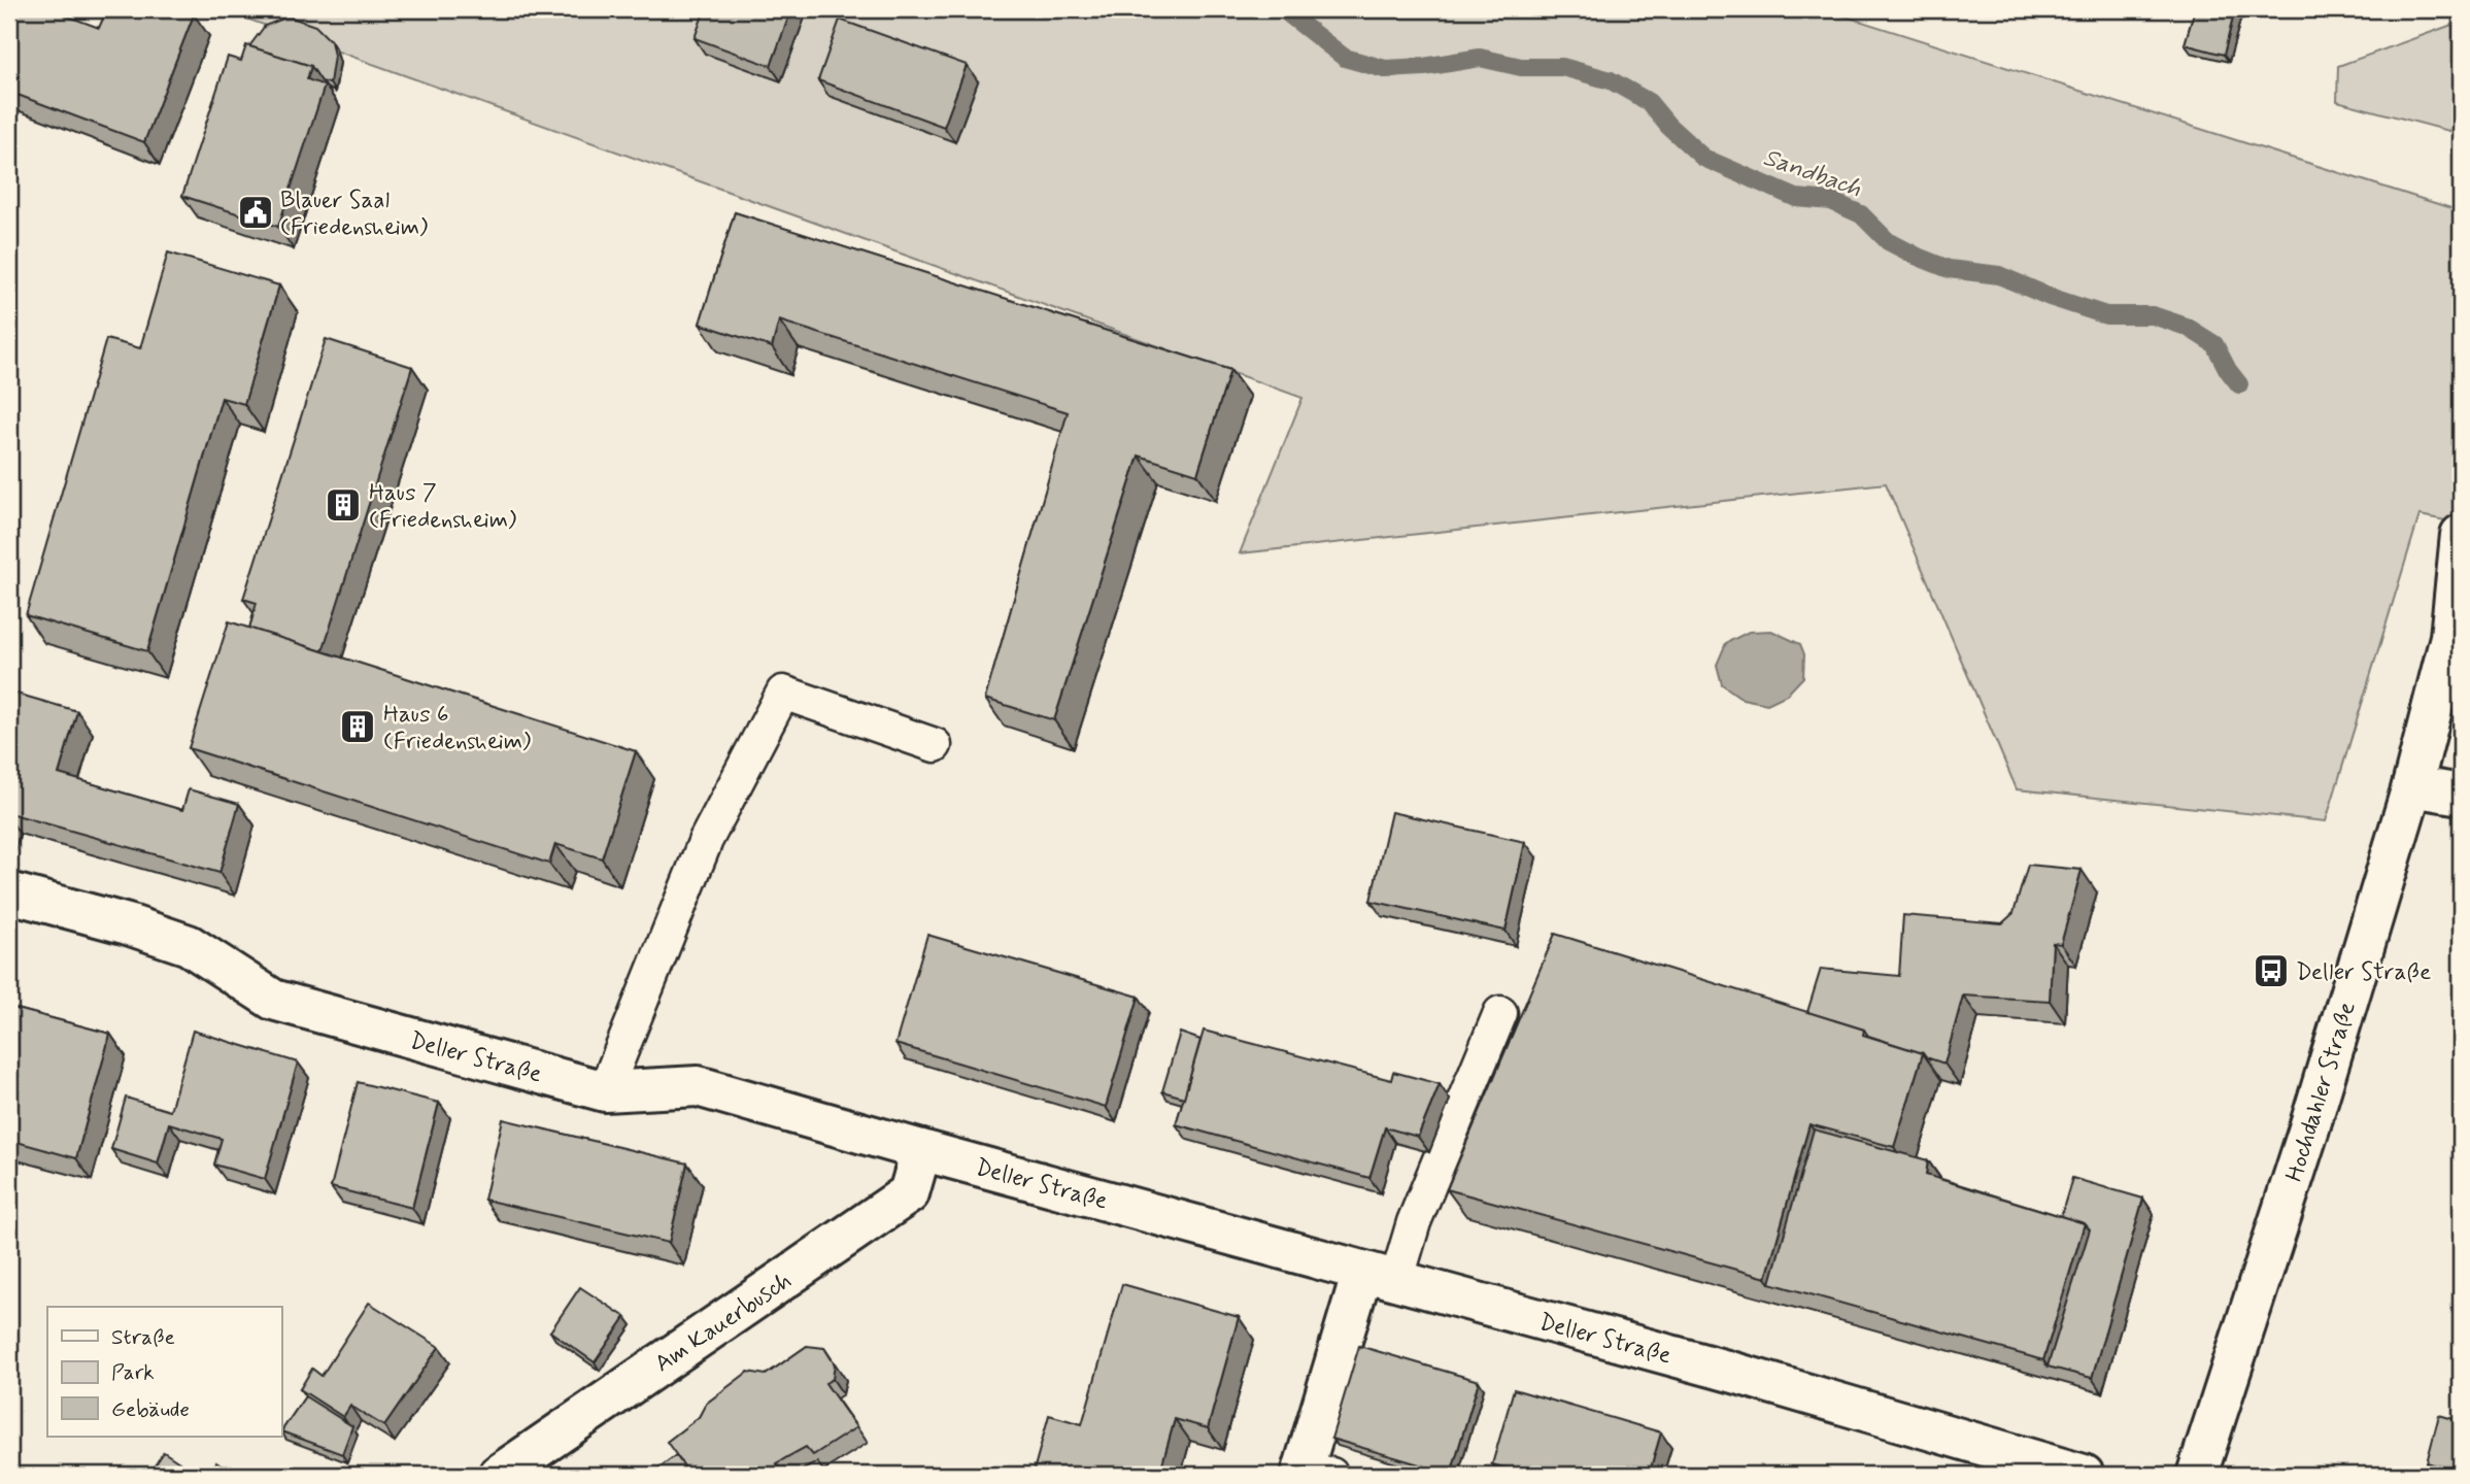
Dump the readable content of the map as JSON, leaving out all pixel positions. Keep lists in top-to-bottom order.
{
  "streets": {
    "street": ["Deller Straße", "Hochdahler Straße", "Am Kauerbusch"]
  },
  "crossings": [
    ["Deller Straße", "Am Kauerbusch"]
  ],
  "water": ["Sandbach"],
  "places": {
    "public building": ["Blauer Saal (Friedensheim)"],
    "building": ["Haus 7 (Friedensheim)", "Haus 6 (Friedensheim)"],
    "bus stop": ["Deller Straße"]
  },
  "legend": ["Straße", "Park", "Gebäude"]
}
